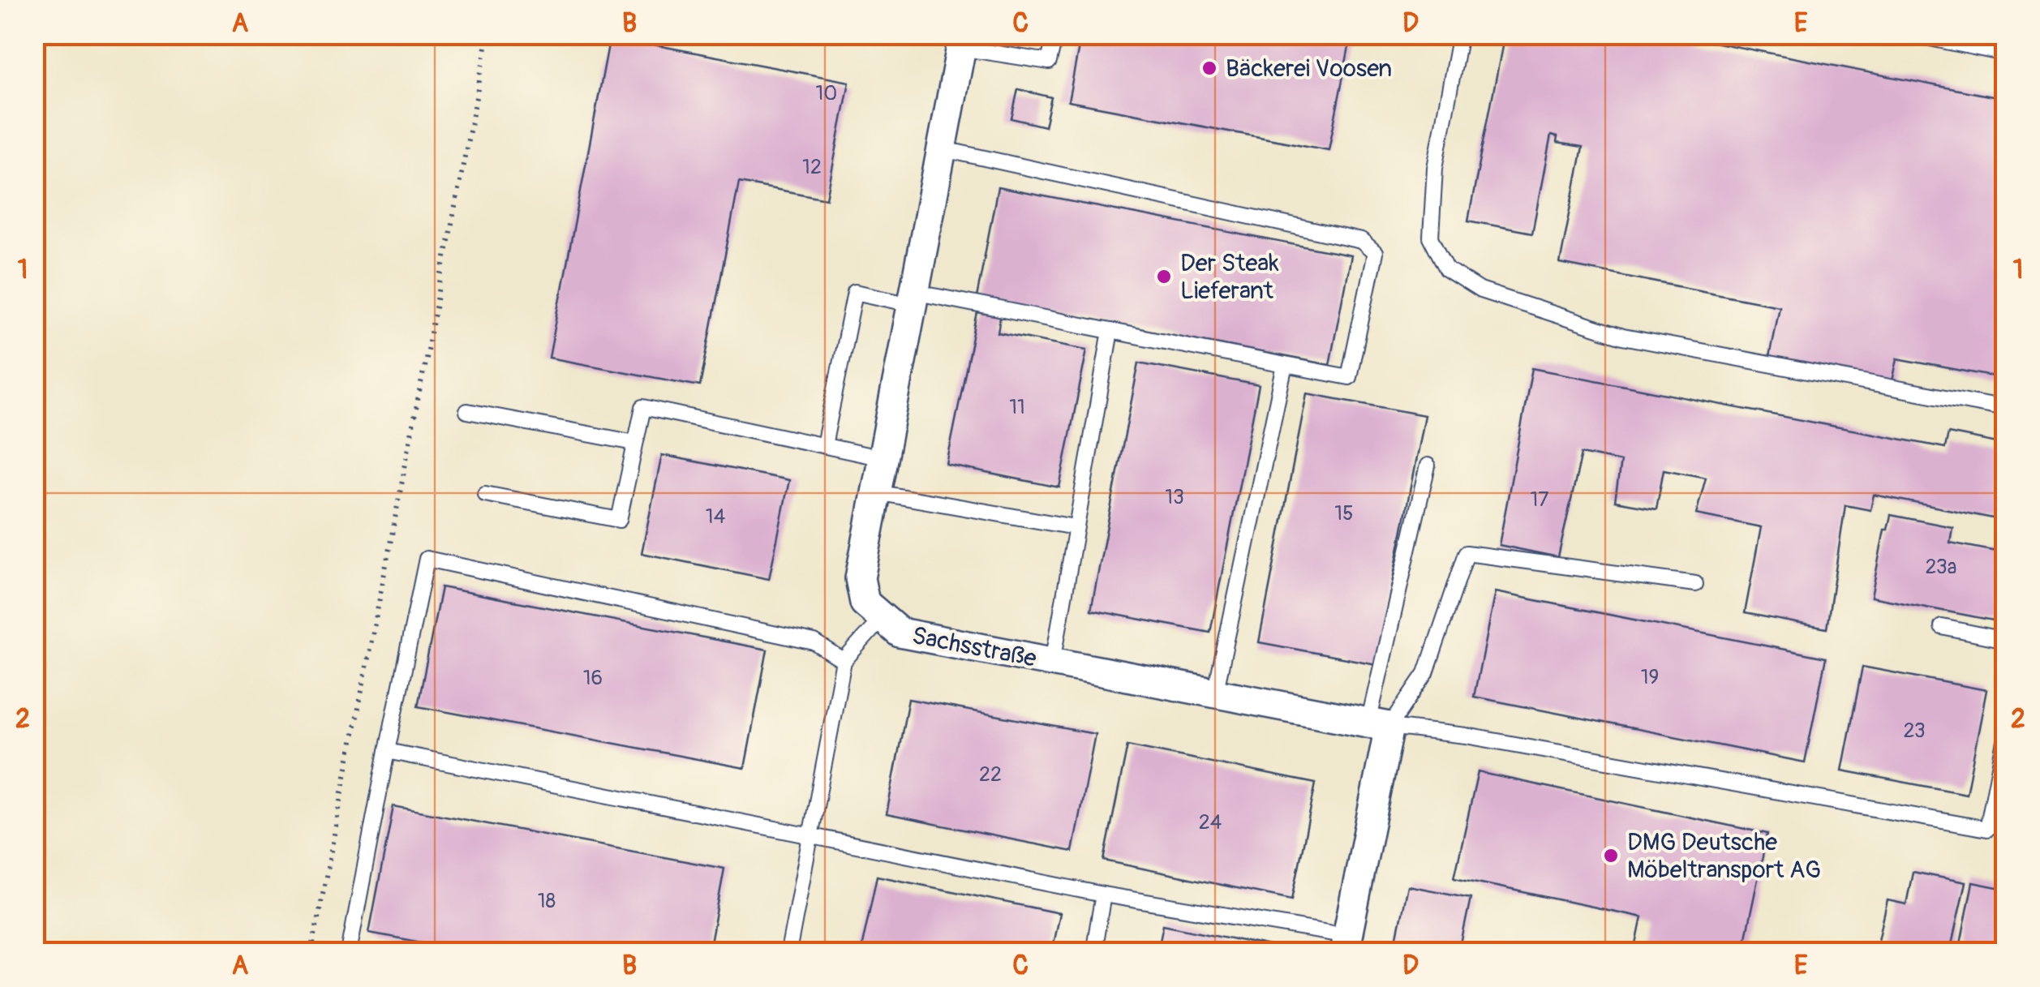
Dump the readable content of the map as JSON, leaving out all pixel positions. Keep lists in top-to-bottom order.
{
  "streets": {
    "street": ["Sachsstraße"]
  },
  "places": ["Bäckerei Voosen", "Der Steak Lieferant", "DMG Deutsche Möbeltransport AG"],
  "house_numbers": [
    "10",
    "12",
    "11",
    "13",
    "17",
    "15",
    "14",
    "23a",
    "19",
    "16",
    "23",
    "22",
    "24",
    "18"
  ],
  "grid": {
    "columns": [
      "A",
      "B",
      "C",
      "D",
      "E"
    ],
    "rows": ["1", "2"]
  }
}
